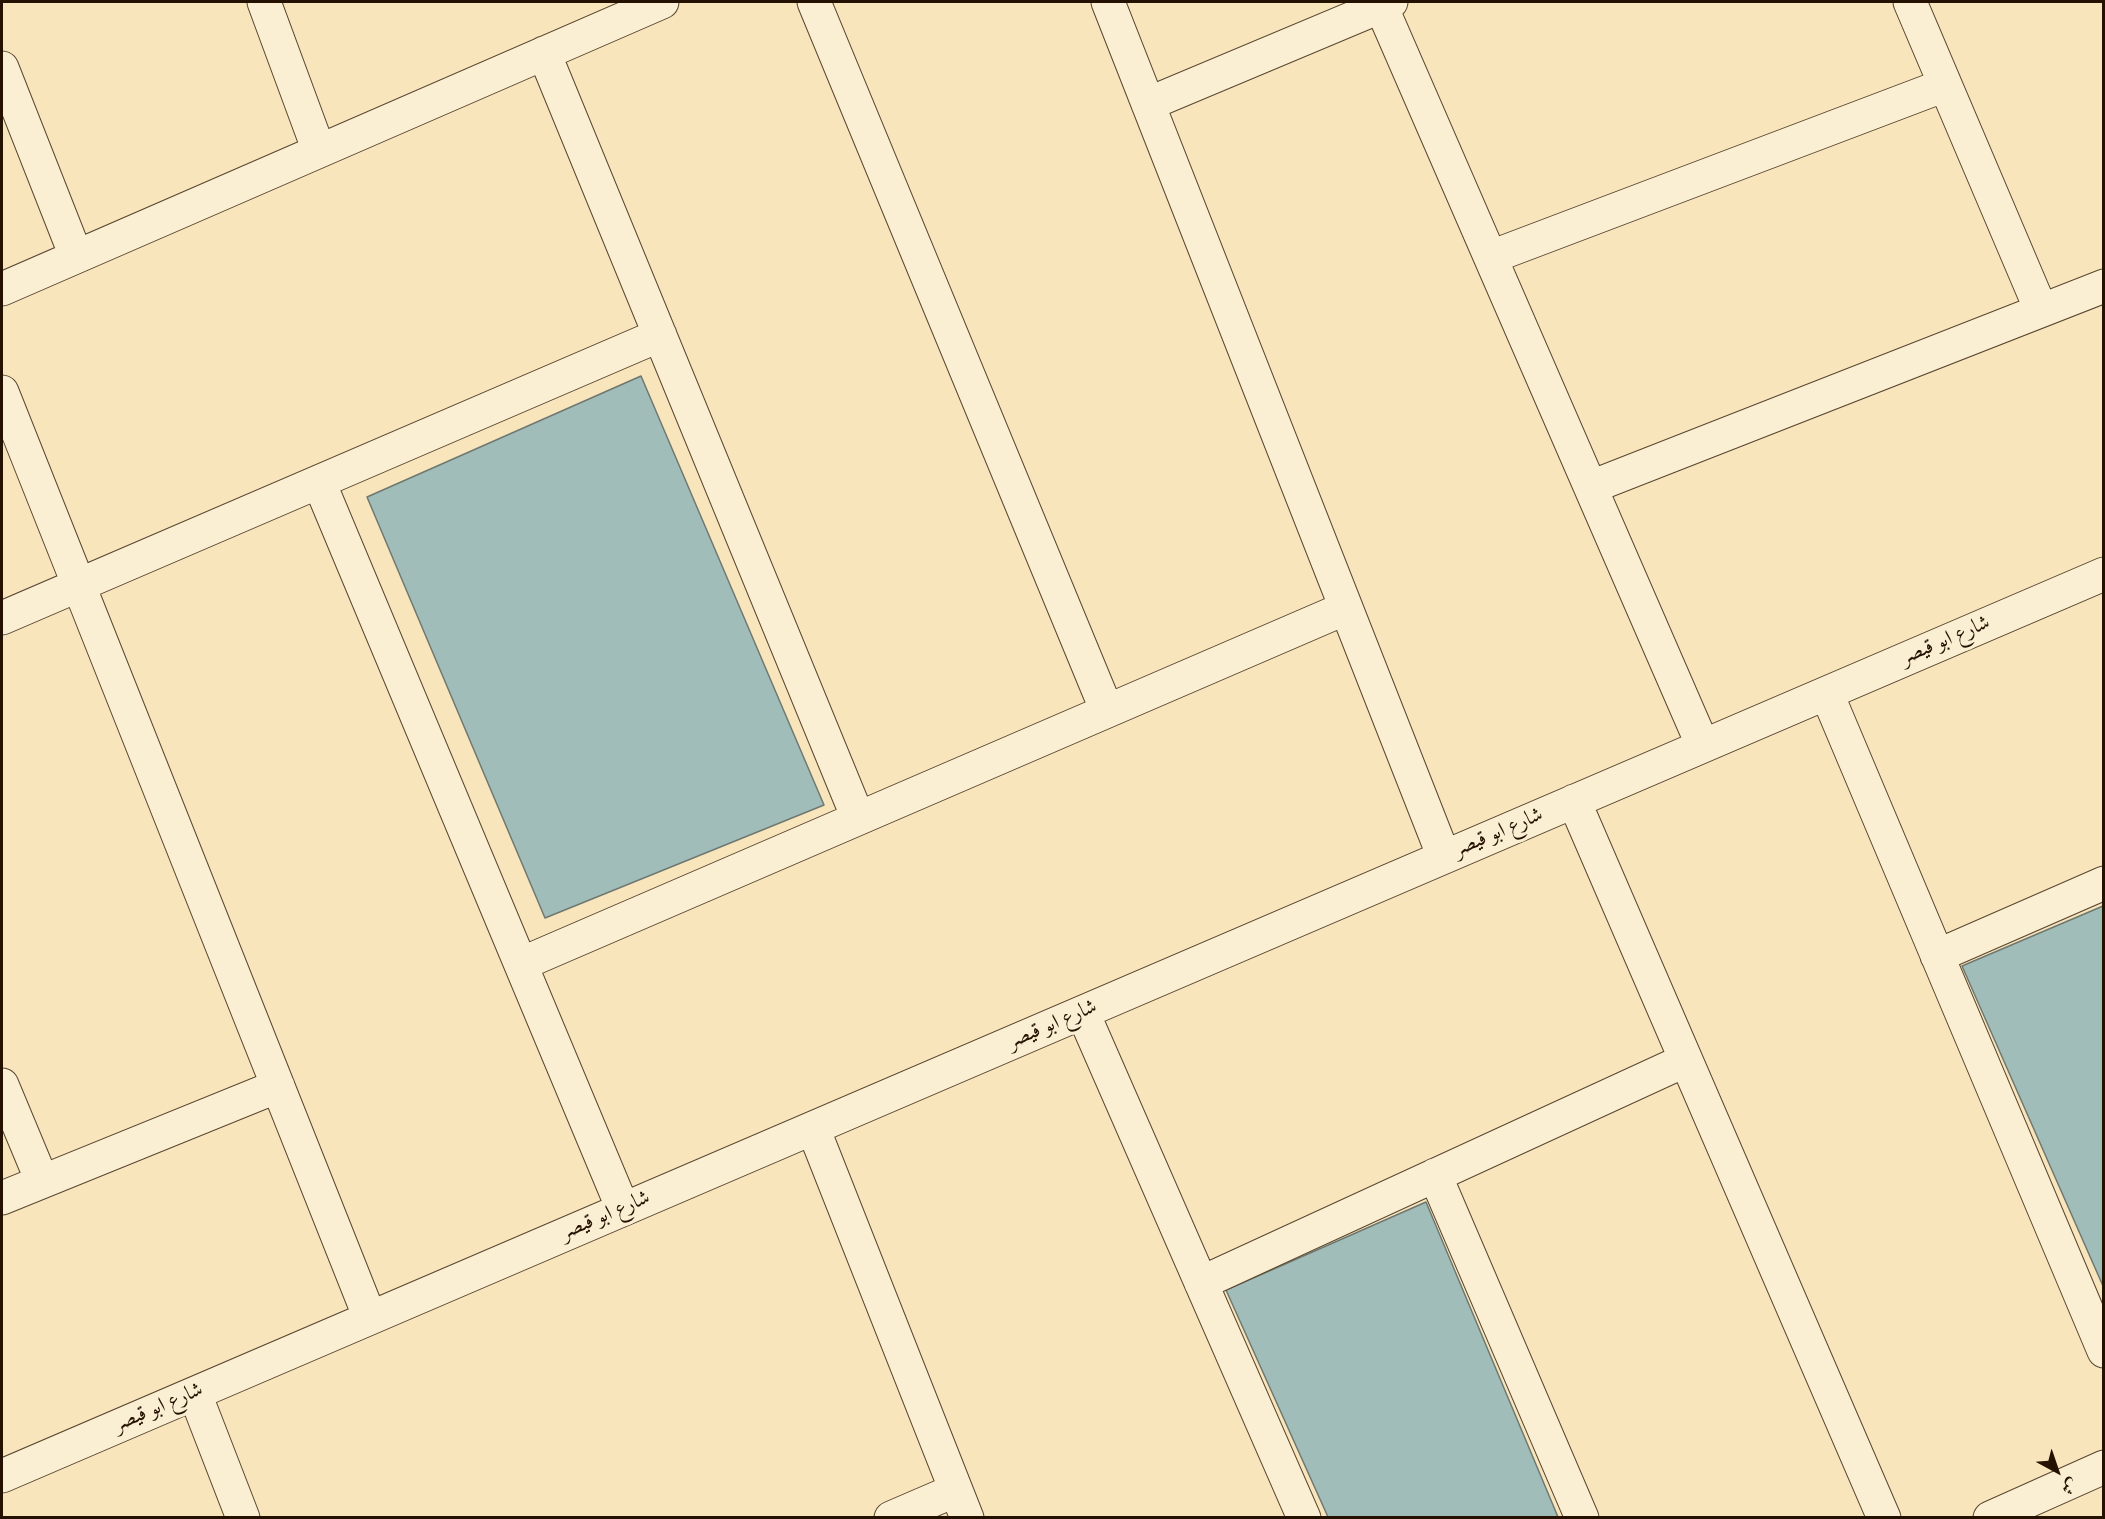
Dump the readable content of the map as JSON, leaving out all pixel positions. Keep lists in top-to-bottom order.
{
  "streets": {
    "street": ["شارع ابو قيصر"]
  },
  "north": "bottom right"
}
